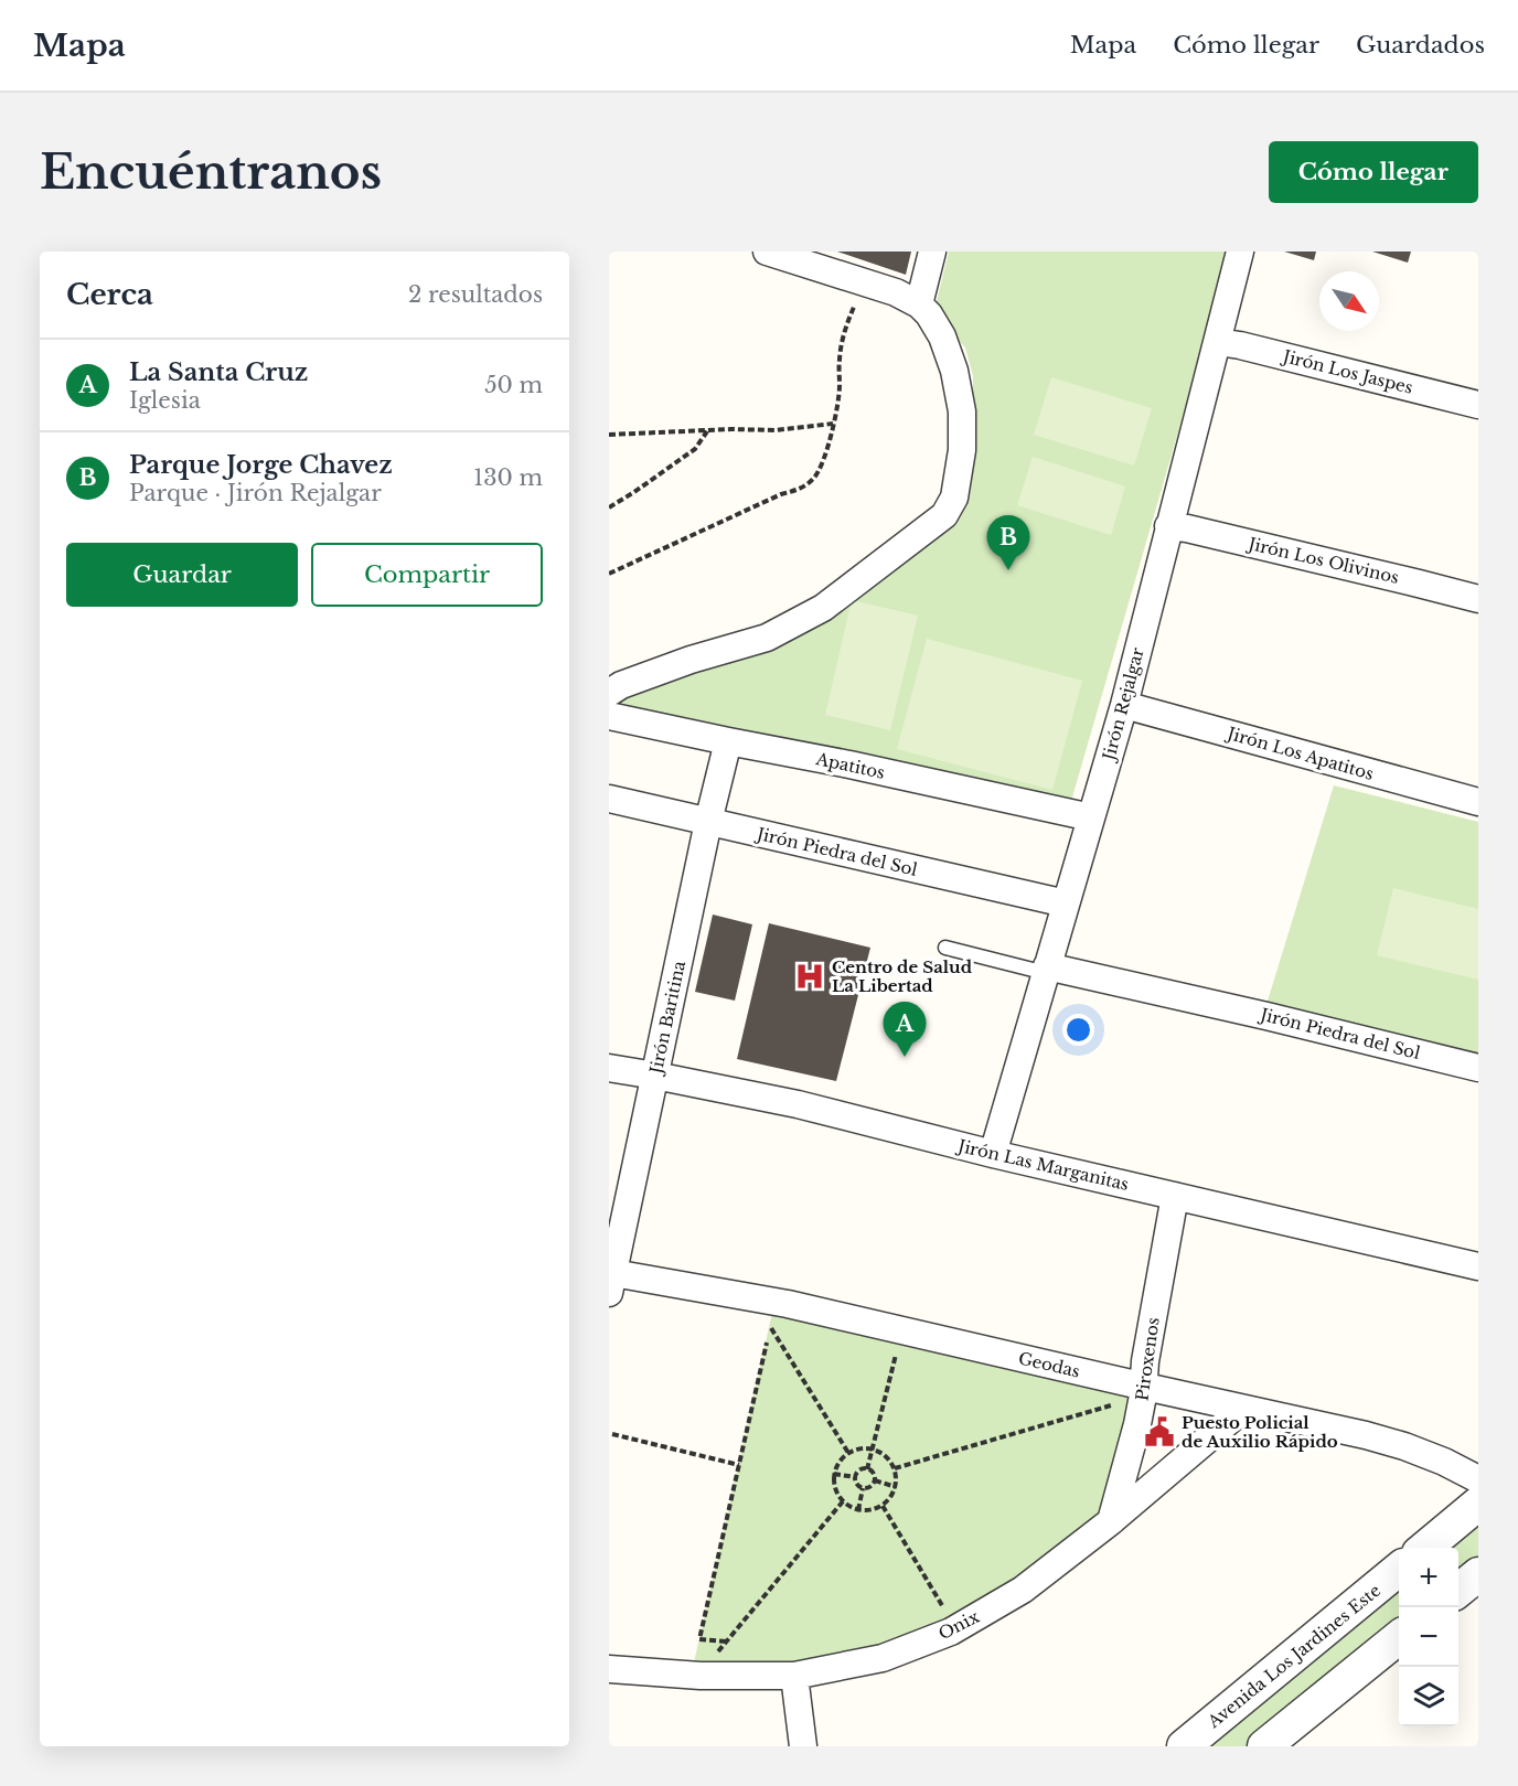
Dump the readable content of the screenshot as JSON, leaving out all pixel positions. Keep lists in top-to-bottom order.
{
  "streets": {
    "street": [
      "Jirón Los Jaspes",
      "Jirón Los Olivinos",
      "Jirón Rejalgar",
      "Jirón Los Apatitos",
      "Apatitos",
      "Jirón Piedra del Sol",
      "Jirón Baritina",
      "Jirón Las Marganitas",
      "Piroxenos",
      "Geodas",
      "Onix",
      "Avenida Los Jardines Este"
    ]
  },
  "crossings": [
    ["Jirón Los Jaspes", "Jirón Rejalgar"],
    ["Jirón Los Olivinos", "Jirón Rejalgar"],
    ["Jirón Rejalgar", "Jirón Los Apatitos"],
    ["Jirón Rejalgar", "Apatitos"],
    ["Jirón Rejalgar", "Jirón Piedra del Sol"],
    ["Jirón Rejalgar", "Jirón Las Marganitas"],
    ["Apatitos", "Jirón Baritina"],
    ["Jirón Piedra del Sol", "Jirón Baritina"],
    ["Jirón Baritina", "Jirón Las Marganitas"],
    ["Jirón Baritina", "Geodas"],
    ["Jirón Las Marganitas", "Piroxenos"],
    ["Piroxenos", "Geodas"],
    ["Piroxenos", "Onix"],
    ["Geodas", "Onix"]
  ],
  "places": {
    "hospital": ["Centro de Salud La Libertad"],
    "public building": ["Puesto Policial de Auxilio Rápido"]
  },
  "north": "bottom right",
  "page": {
    "header": "Mapa",
    "nav": ["Mapa", "Cómo llegar", "Guardados"],
    "buttons": [
      "Cómo llegar",
      ["Guardar", "Compartir"]
    ],
    "title": "Encuéntranos",
    "heading": ["Cerca", "2 resultados"],
    "list": [
      {
        "mark": "A",
        "name": "La Santa Cruz",
        "note": "Iglesia",
        "value": "50 m"
      },
      {
        "mark": "B",
        "name": "Parque Jorge Chavez",
        "note": "Parque · Jirón Rejalgar",
        "value": "130 m"
      }
    ],
    "pins": ["B", "A"],
    "map_buttons": ["+", "−"]
  }
}
